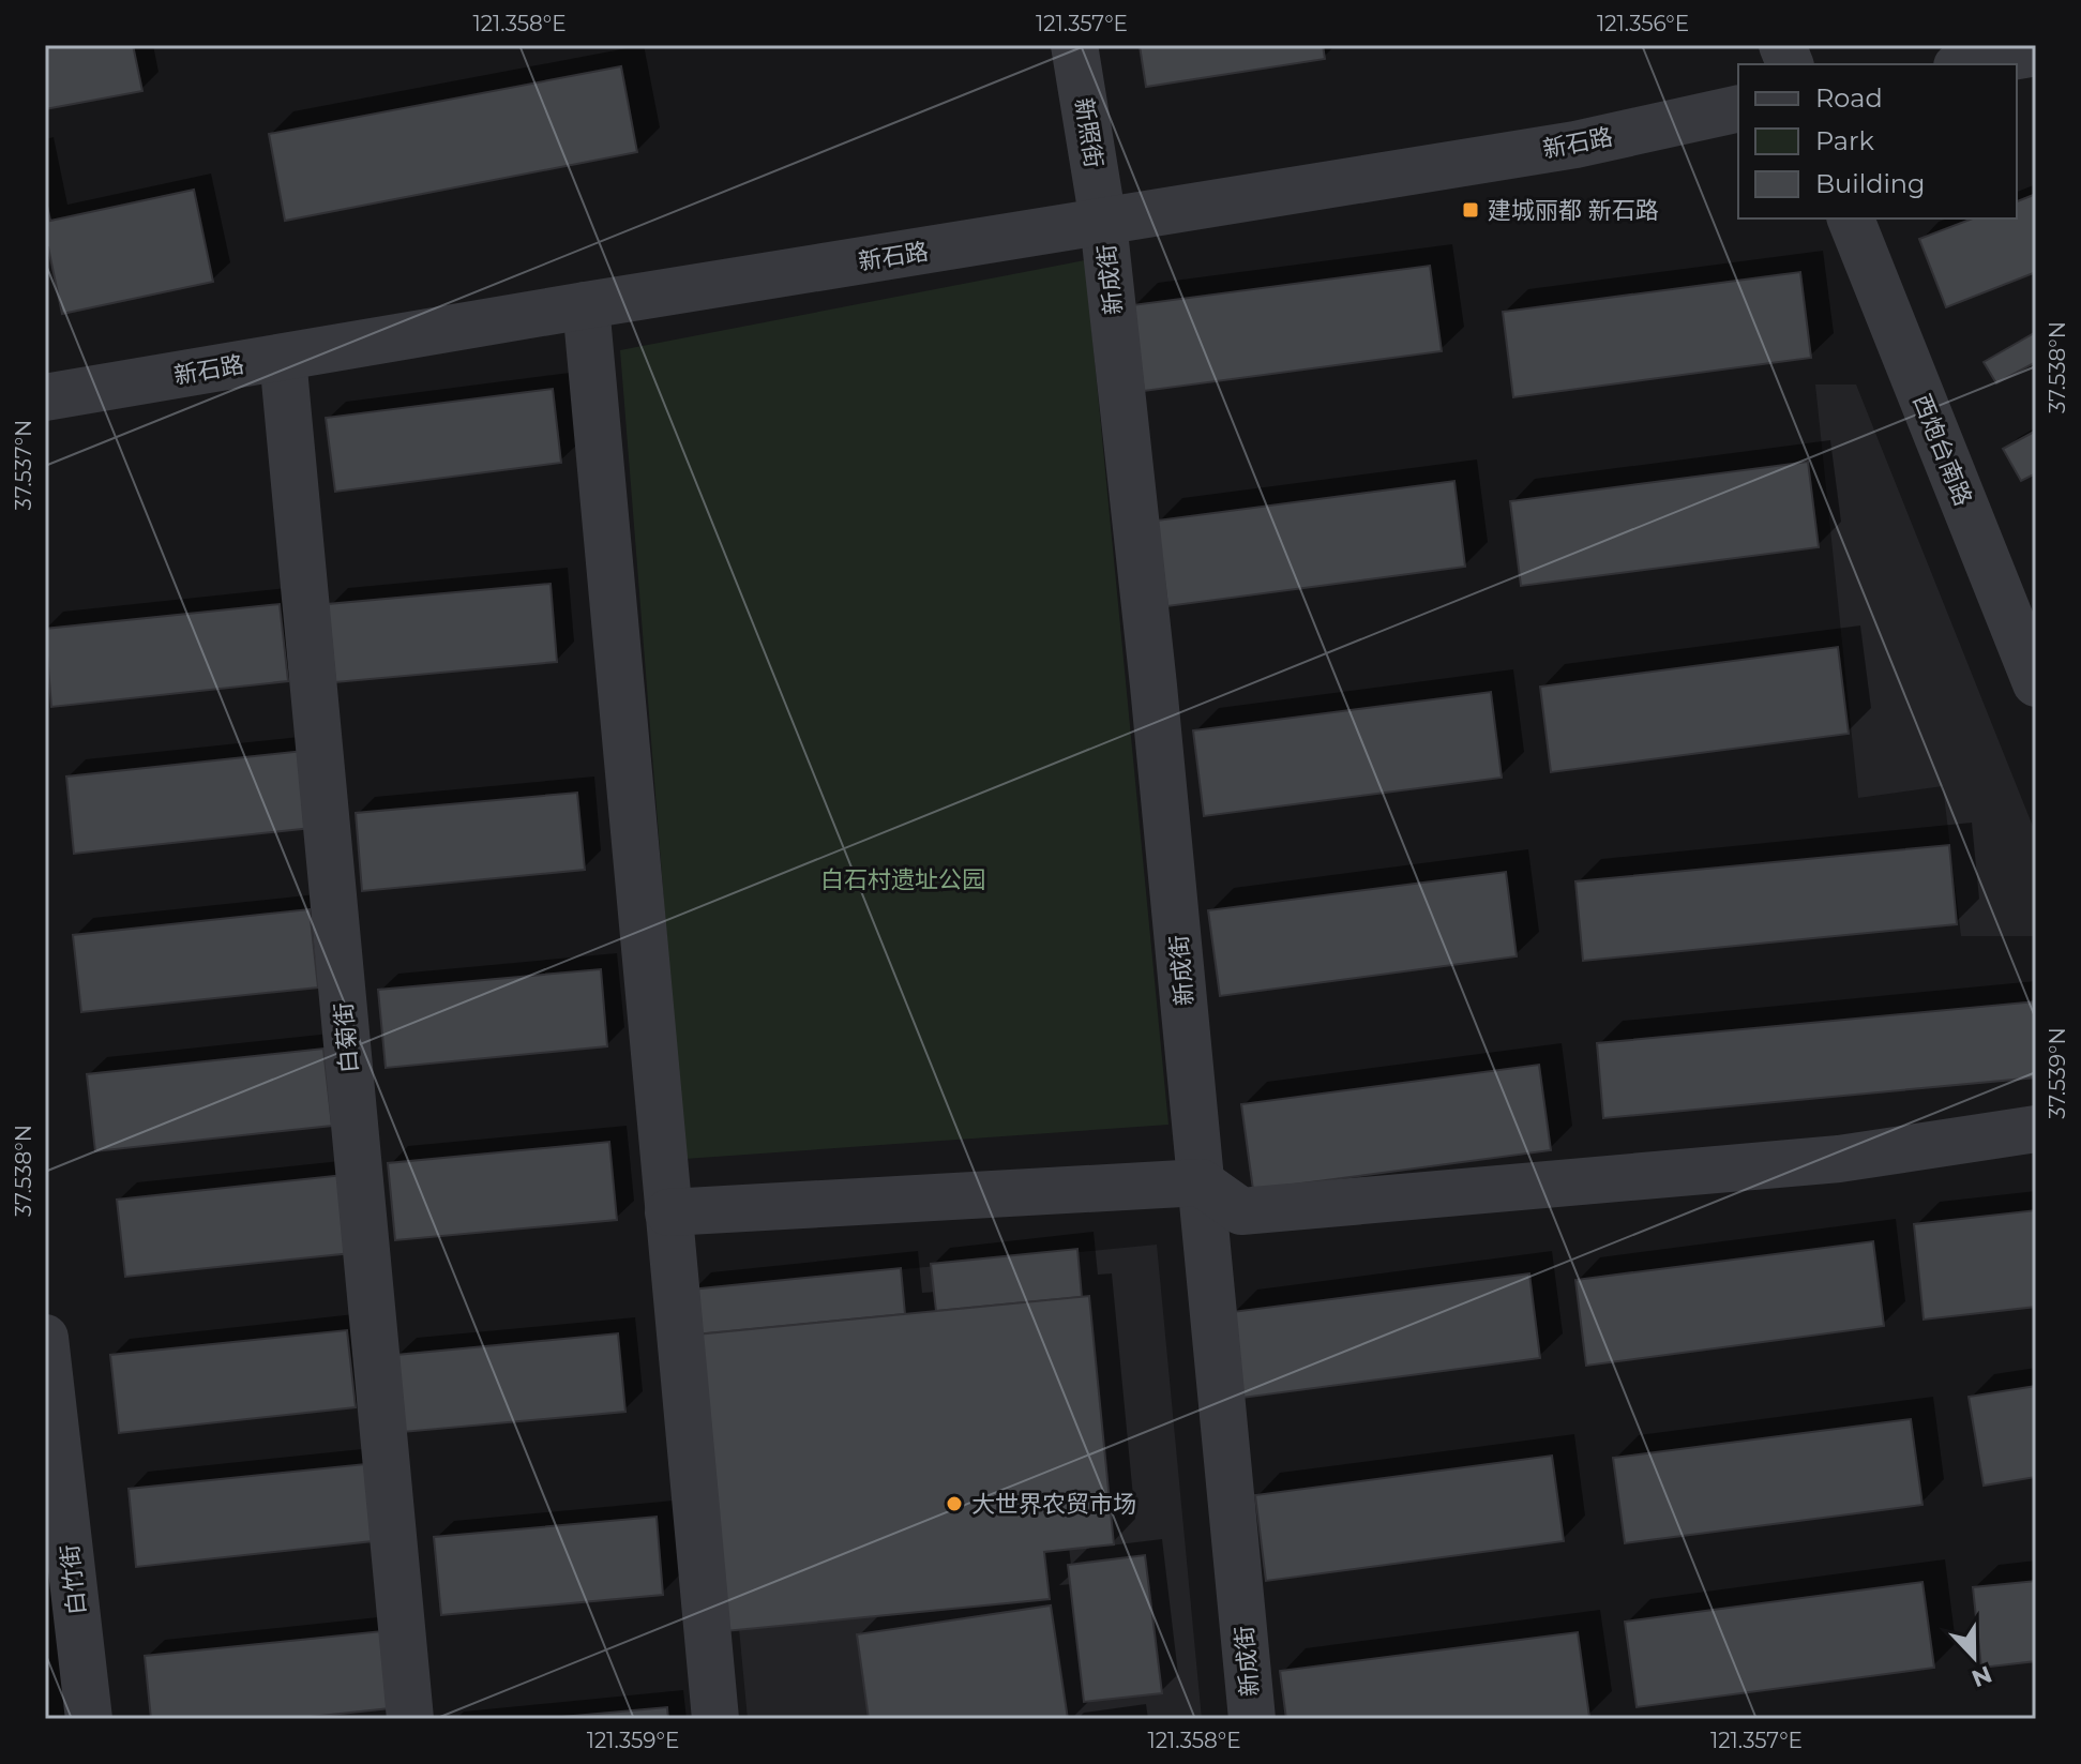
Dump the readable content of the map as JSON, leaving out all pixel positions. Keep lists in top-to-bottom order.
{
  "streets": {
    "street": [
      "新照街",
      "新石路",
      "新成街",
      "西炮台南路",
      "白菊街",
      "白竹街"
    ]
  },
  "crossings": [
    ["新照街", "新石路"],
    ["新照街", "新成街"],
    ["新石路", "新成街"],
    ["新石路", "白菊街"]
  ],
  "parks": ["白石村遗址公园"],
  "places": {
    "transit": ["建城丽都 新石路"],
    "other": ["大世界农贸市场"]
  },
  "legend": ["Road", "Park", "Building"],
  "north": "bottom",
  "coordinates": [
    "121.358°E",
    "121.357°E",
    "121.356°E",
    "37.538°N",
    "37.537°N",
    "37.539°N",
    "121.359°E"
  ]
}
